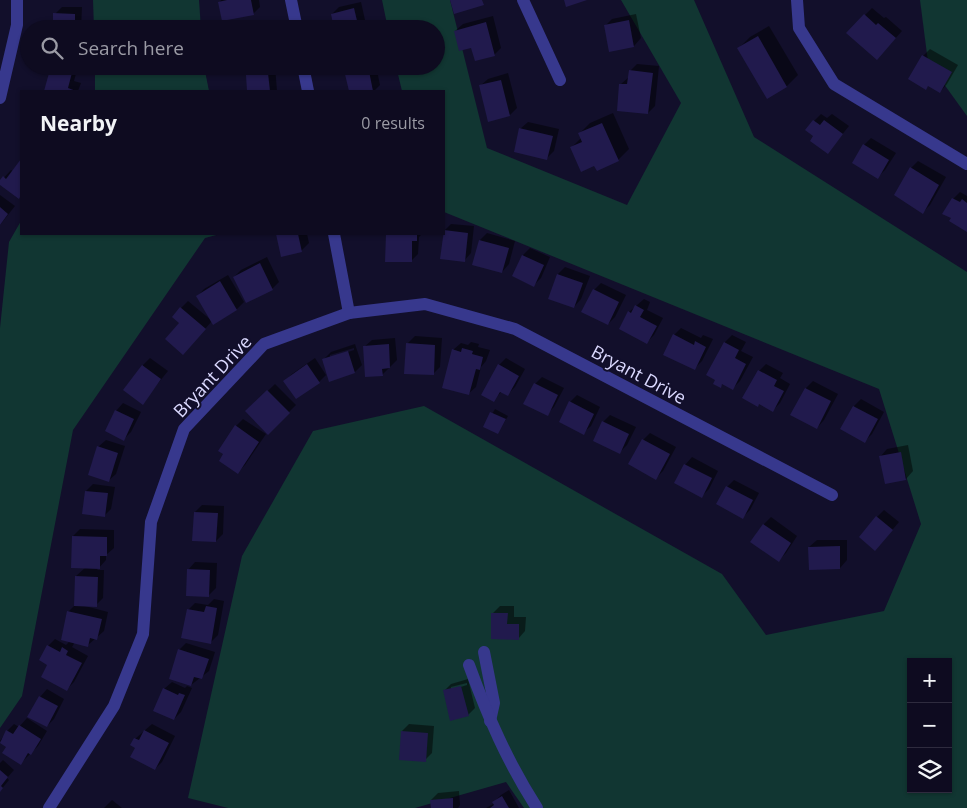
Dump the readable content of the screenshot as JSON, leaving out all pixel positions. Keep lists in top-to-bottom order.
{
  "streets": {
    "street": ["Bryant Drive"]
  },
  "page": {
    "search": "Search here",
    "heading": ["Nearby", "0 results"],
    "map_buttons": ["+", "−"]
  }
}
